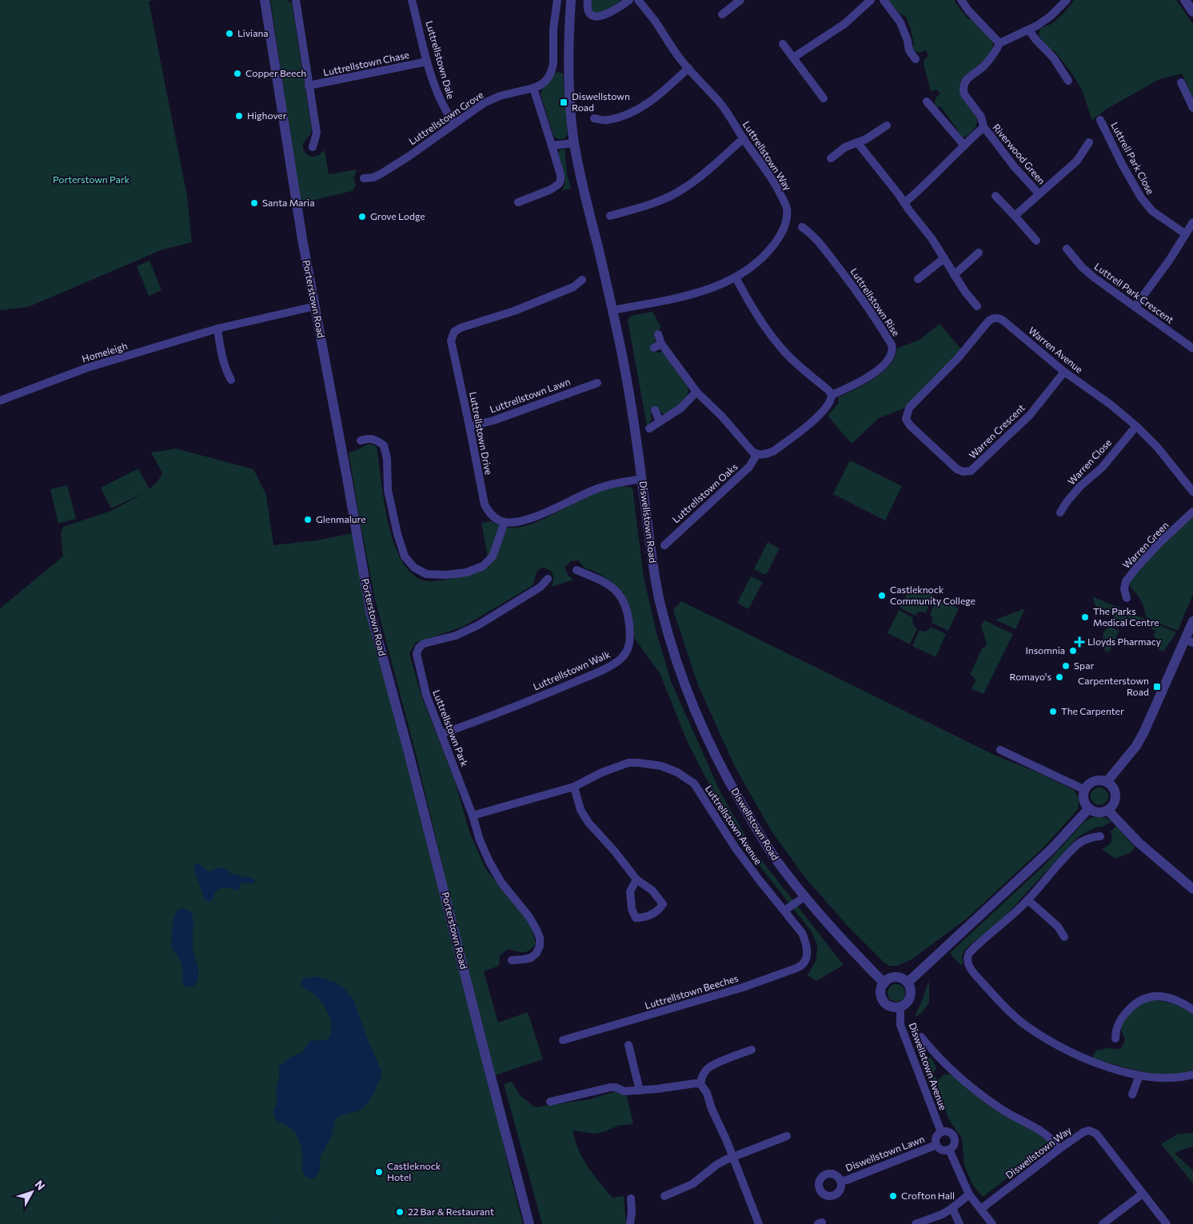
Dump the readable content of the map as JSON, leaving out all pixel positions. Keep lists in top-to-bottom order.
{
  "streets": {
    "street": [
      "Luttrellstown Dale",
      "Luttrellstown Chase",
      "Luttrellstown Grove",
      "Riverwood Green",
      "Luttrellstown Way",
      "Luttrell Park Close",
      "Luttrell Park Crescent",
      "Porterstown Road",
      "Luttrellstown Rise",
      "Warren Avenue",
      "Homeleigh",
      "Luttrellstown Lawn",
      "Warren Crescent",
      "Luttrellstown Drive",
      "Warren Close",
      "Luttrellstown Oaks",
      "Diswellstown Road",
      "Warren Green",
      "Luttrellstown Walk",
      "Luttrellstown Park",
      "Luttrellstown Avenue",
      "Luttrellstown Beeches",
      "Diswellstown Avenue",
      "Diswellstown Way",
      "Diswellstown Lawn"
    ]
  },
  "crossings": [
    ["Luttrellstown Dale", "Luttrellstown Chase"],
    ["Luttrellstown Dale", "Luttrellstown Grove"],
    ["Luttrellstown Way", "Diswellstown Road"],
    ["Porterstown Road", "Homeleigh"],
    ["Warren Avenue", "Warren Crescent"],
    ["Warren Avenue", "Warren Close"],
    ["Luttrellstown Lawn", "Luttrellstown Drive"],
    ["Diswellstown Road", "Diswellstown Avenue"],
    ["Luttrellstown Walk", "Luttrellstown Park"],
    ["Luttrellstown Park", "Luttrellstown Avenue"],
    ["Luttrellstown Avenue", "Luttrellstown Beeches"],
    ["Diswellstown Avenue", "Diswellstown Lawn"]
  ],
  "parks": ["Porterstown Park"],
  "places": {
    "other": [
      "Liviana",
      "Copper Beech",
      "Highover",
      "Santa Maria",
      "Grove Lodge",
      "Glenmalure",
      "Castleknock Community College",
      "The Parks Medical Centre",
      "Insomnia",
      "Spar",
      "Romayo's",
      "The Carpenter",
      "Castleknock Hotel",
      "Crofton Hall",
      "22 Bar & Restaurant"
    ],
    "transit": ["Diswellstown Road", "Carpenterstown Road"],
    "health": ["Lloyds Pharmacy"]
  },
  "north": "top right"
}
